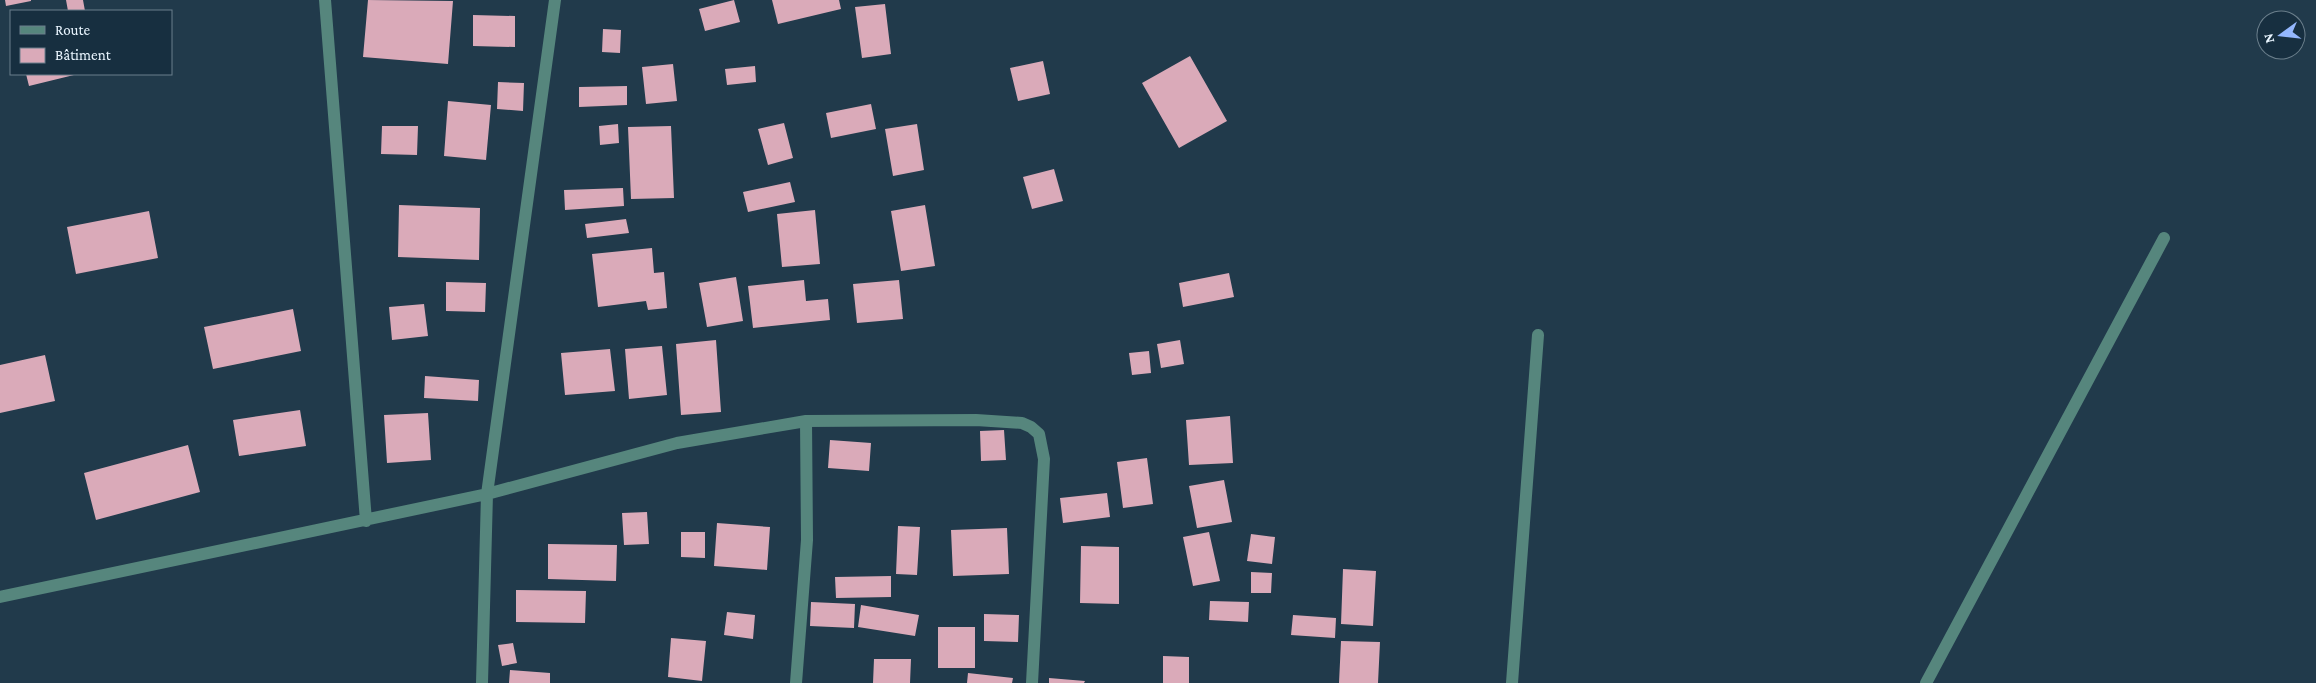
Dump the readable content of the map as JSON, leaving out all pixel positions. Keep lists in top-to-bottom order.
{
  "legend": ["Route", "Bâtiment"],
  "north": "left"
}
